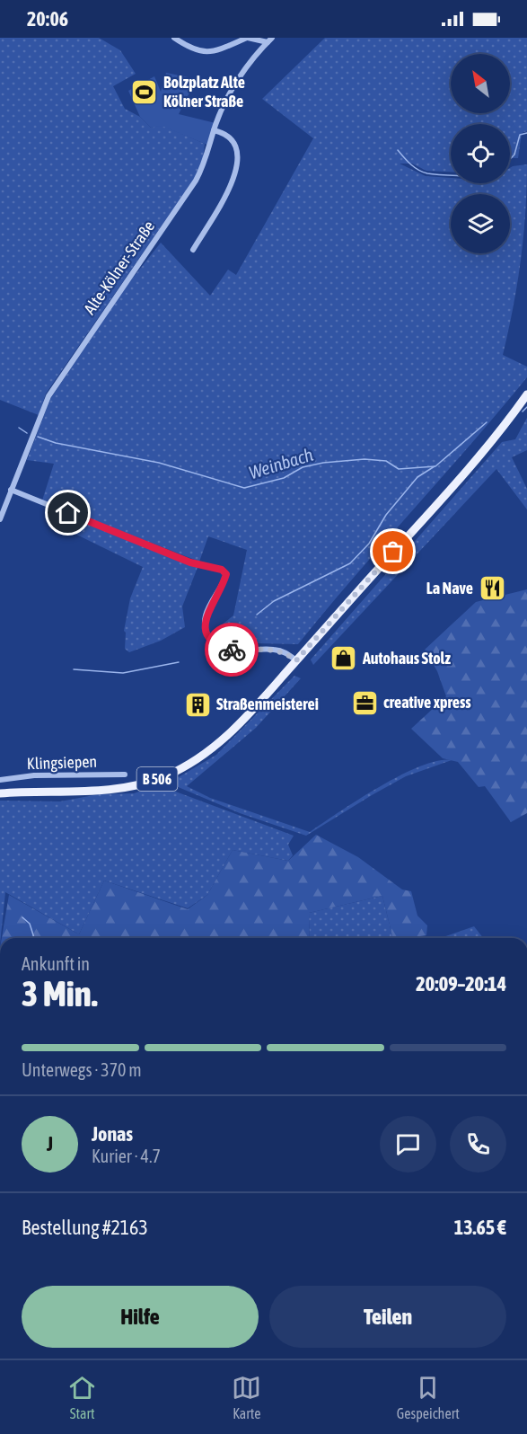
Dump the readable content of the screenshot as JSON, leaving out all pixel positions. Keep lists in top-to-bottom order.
{
  "streets": {
    "main road": ["B 506"],
    "street": ["Alte-Kölner-Straße", "Klingsiepen"]
  },
  "water": ["Weinbach"],
  "places": {
    "sports": ["Bolzplatz Alte Kölner Straße"],
    "restaurant": ["La Nave"],
    "shop": ["Autohaus Stolz"],
    "office": ["creative xpress"],
    "building": ["Straßenmeisterei"]
  },
  "north": "top left",
  "page": {
    "status": "20:06",
    "heading": ["3 Min.", "Ankunft in", "20:09–20:14"],
    "panel": [
      "Jonas",
      "Kurier · 4.7",
      "Bestellung #2163",
      "13.65 €"
    ],
    "bar": "Unterwegs · 370 m",
    "round": "J",
    "buttons": ["Hilfe", "Teilen"],
    "tabs": ["Start", "Karte", "Gespeichert"]
  }
}
